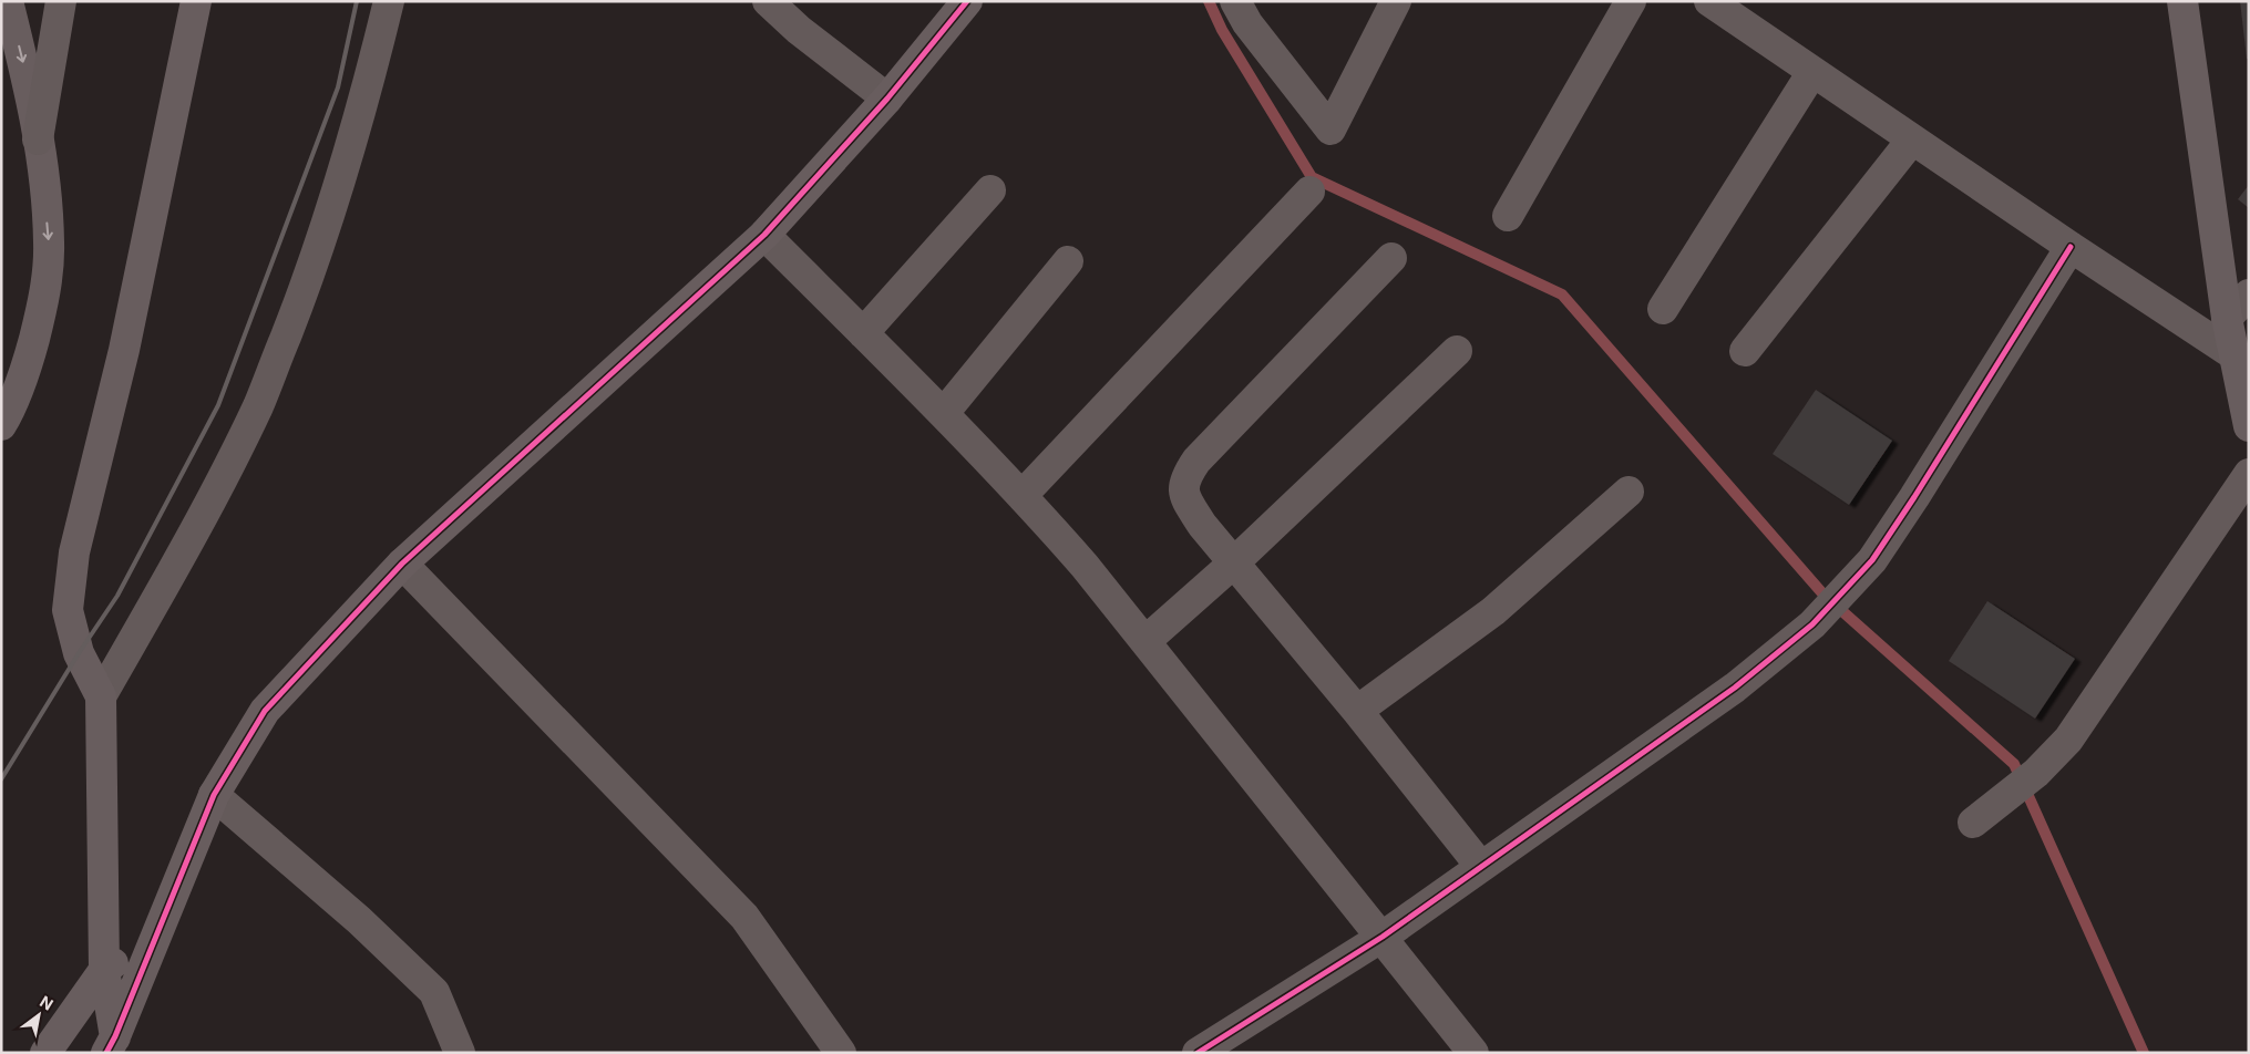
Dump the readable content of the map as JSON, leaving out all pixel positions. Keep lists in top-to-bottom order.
{
  "north": "top right"
}
